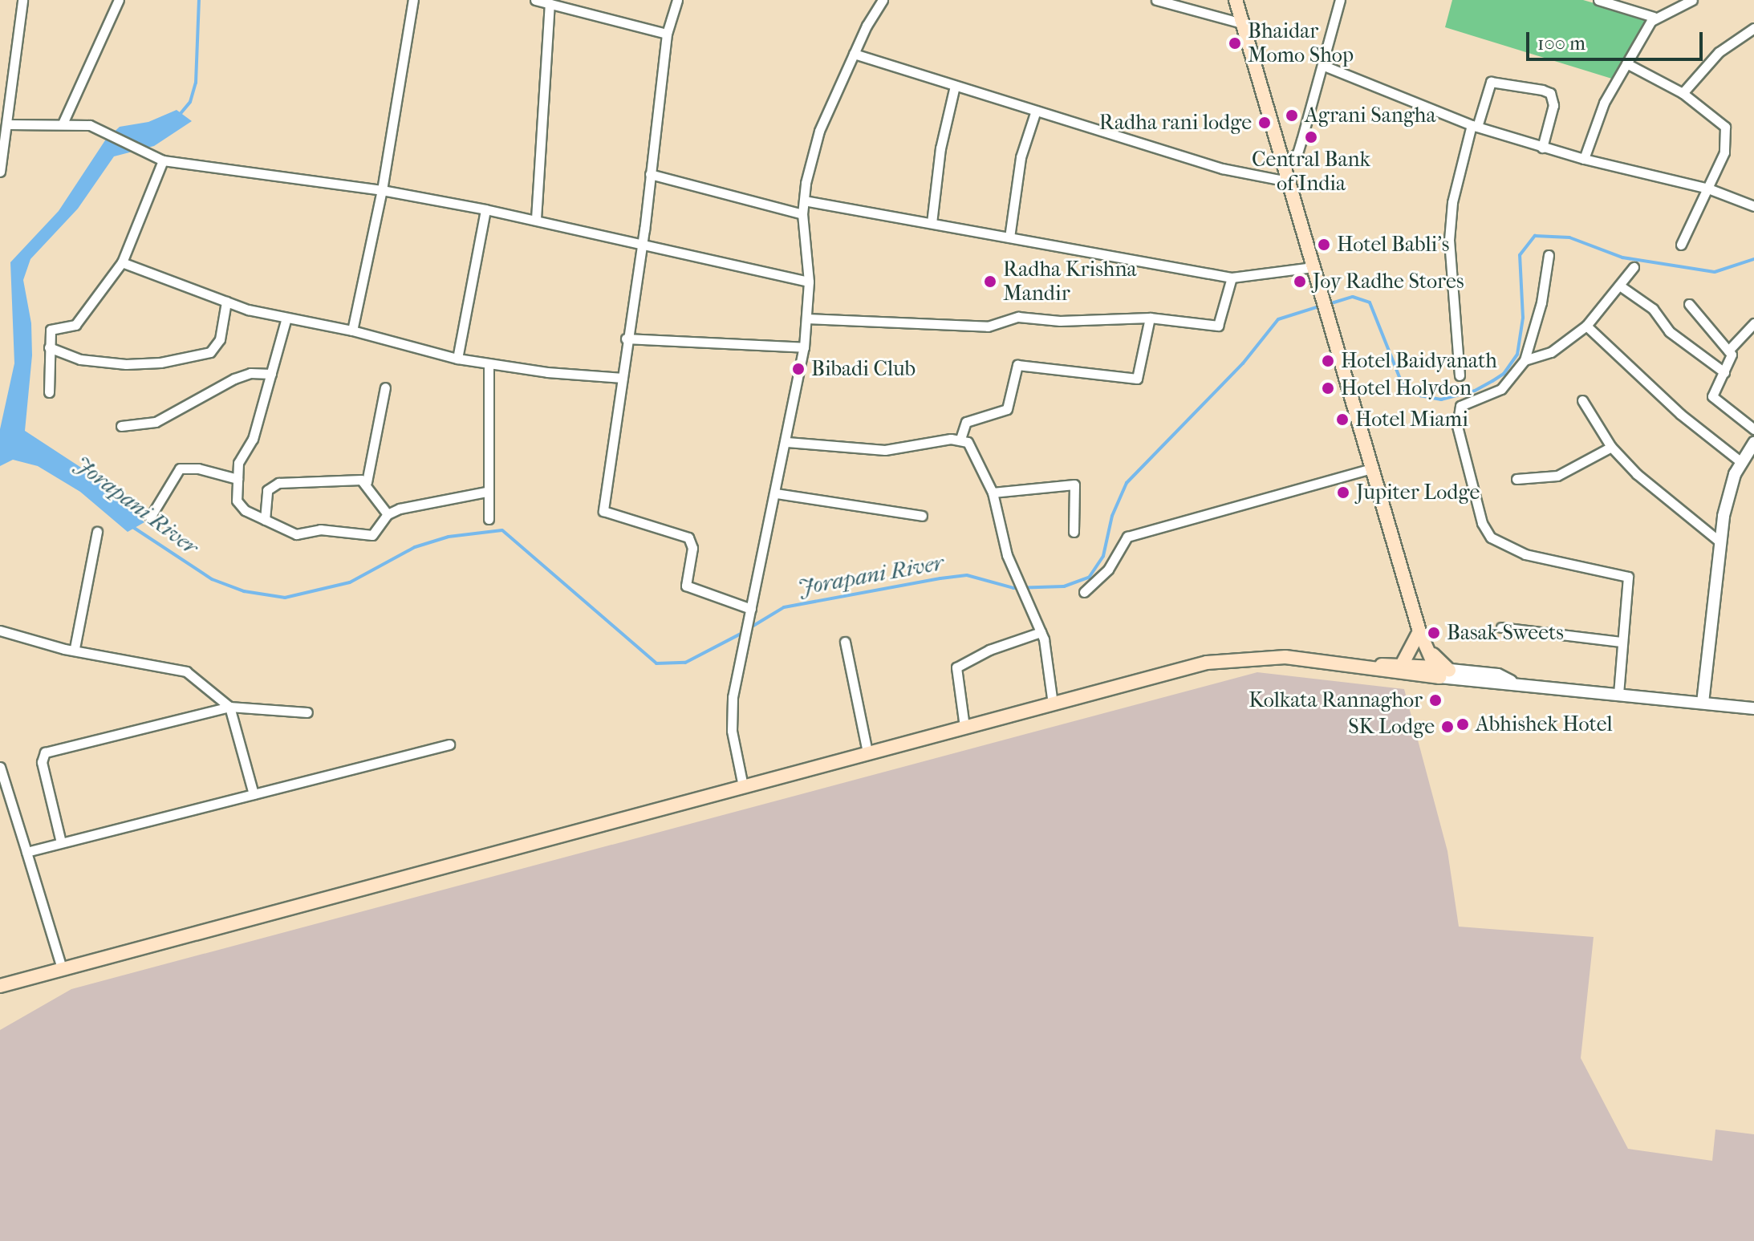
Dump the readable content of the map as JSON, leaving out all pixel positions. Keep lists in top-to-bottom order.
{
  "water": ["Jorapani River"],
  "places": [
    "Bhaidar Momo Shop",
    "Agrani Sangha",
    "Radha rani lodge",
    "Central Bank of India",
    "Hotel Babli's",
    "Radha Krishna Mandir",
    "Joy Radhe Stores",
    "Hotel Baidyanath",
    "Bibadi Club",
    "Hotel Holydon",
    "Hotel Miami",
    "Jupiter Lodge",
    "Basak Sweets",
    "Kolkata Rannaghor",
    "Abhishek Hotel",
    "SK Lodge"
  ],
  "scale_bar": "100 m"
}
